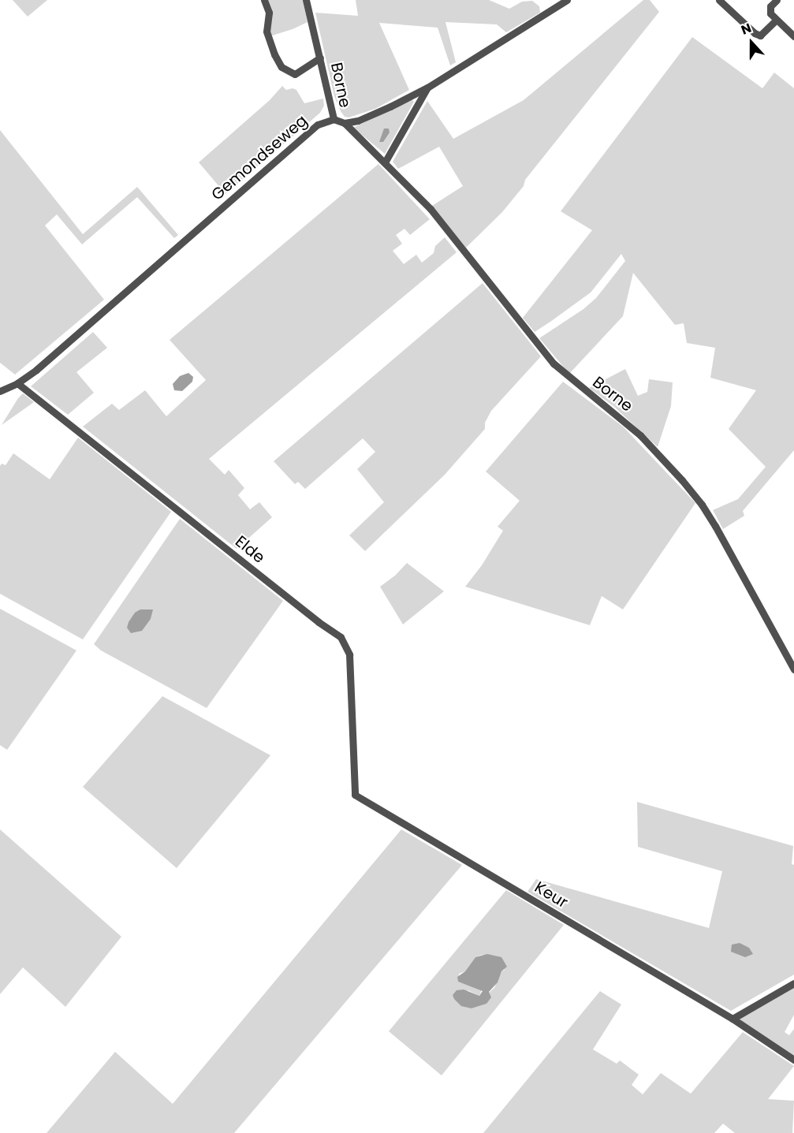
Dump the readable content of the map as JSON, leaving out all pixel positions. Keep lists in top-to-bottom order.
{
  "streets": {
    "street": [
      "Borne",
      "Gemondseweg",
      "Elde",
      "Keur"
    ]
  },
  "crossings": [
    ["Borne", "Gemondseweg"],
    ["Gemondseweg", "Elde"],
    ["Elde", "Keur"]
  ],
  "north": "top"
}
